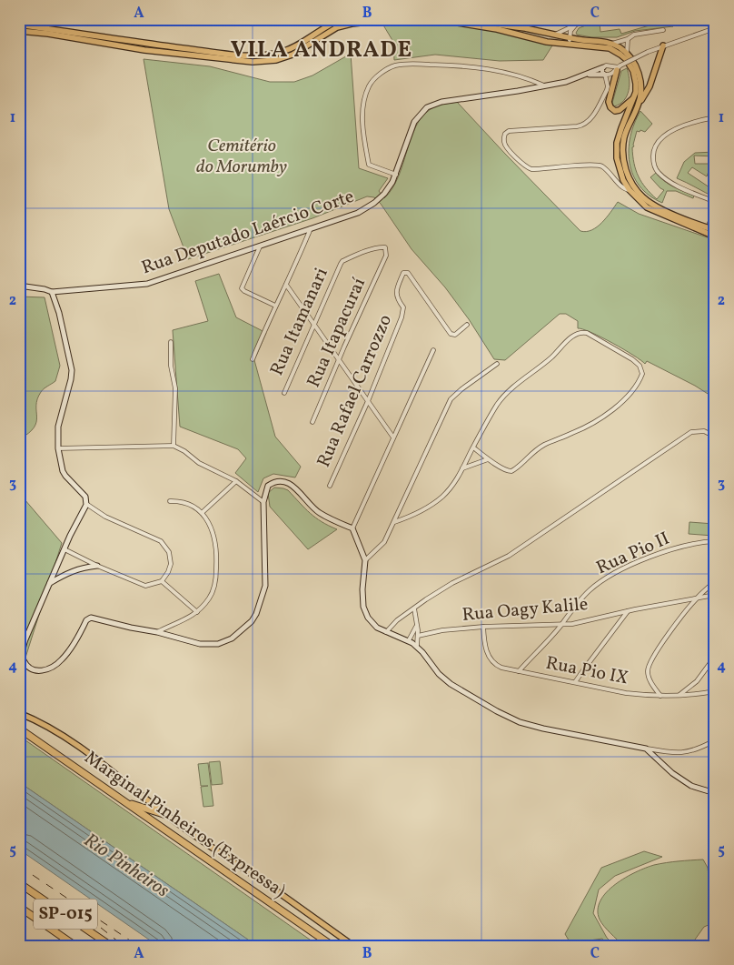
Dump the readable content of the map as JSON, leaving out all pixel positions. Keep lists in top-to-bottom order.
{
  "streets": {
    "highway": ["Marginal Pinheiros (Expressa)", "SP-015"],
    "street": [
      "Rua Deputado Laércio Corte",
      "Rua Itamanari",
      "Rua Itapacuraí",
      "Rua Rafael Carrozzo",
      "Rua Pio II",
      "Rua Oagy Kalile",
      "Rua Pio IX"
    ]
  },
  "crossings": [
    ["Rua Itamanari", "Rua Itapacuraí"],
    ["Rua Pio II", "Rua Oagy Kalile"],
    ["Rua Pio II", "Rua Pio IX"],
    ["Rua Oagy Kalile", "Rua Pio IX"]
  ],
  "districts": ["VILA ANDRADE"],
  "water": ["Rio Pinheiros"],
  "parks": ["Cemitério do Morumby"],
  "grid": {
    "columns": ["A", "B", "C"],
    "rows": [
      "1",
      "2",
      "3",
      "4",
      "5"
    ]
  }
}
